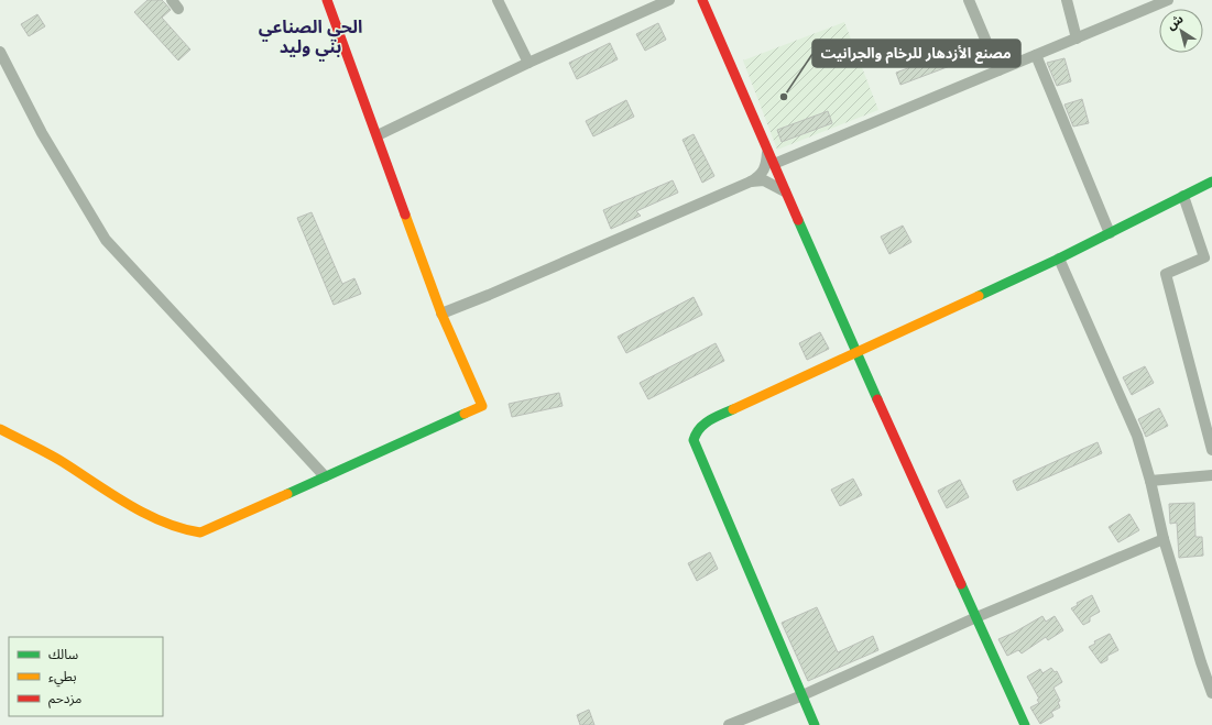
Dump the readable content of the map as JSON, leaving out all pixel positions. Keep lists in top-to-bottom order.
{
  "districts": ["الحي الصناعي بني وليد"],
  "places": ["مصنع الأزدهار للرخام والجرانيت"],
  "legend": ["سالك", "بطيء", "مزدحم"],
  "north": "top left"
}
